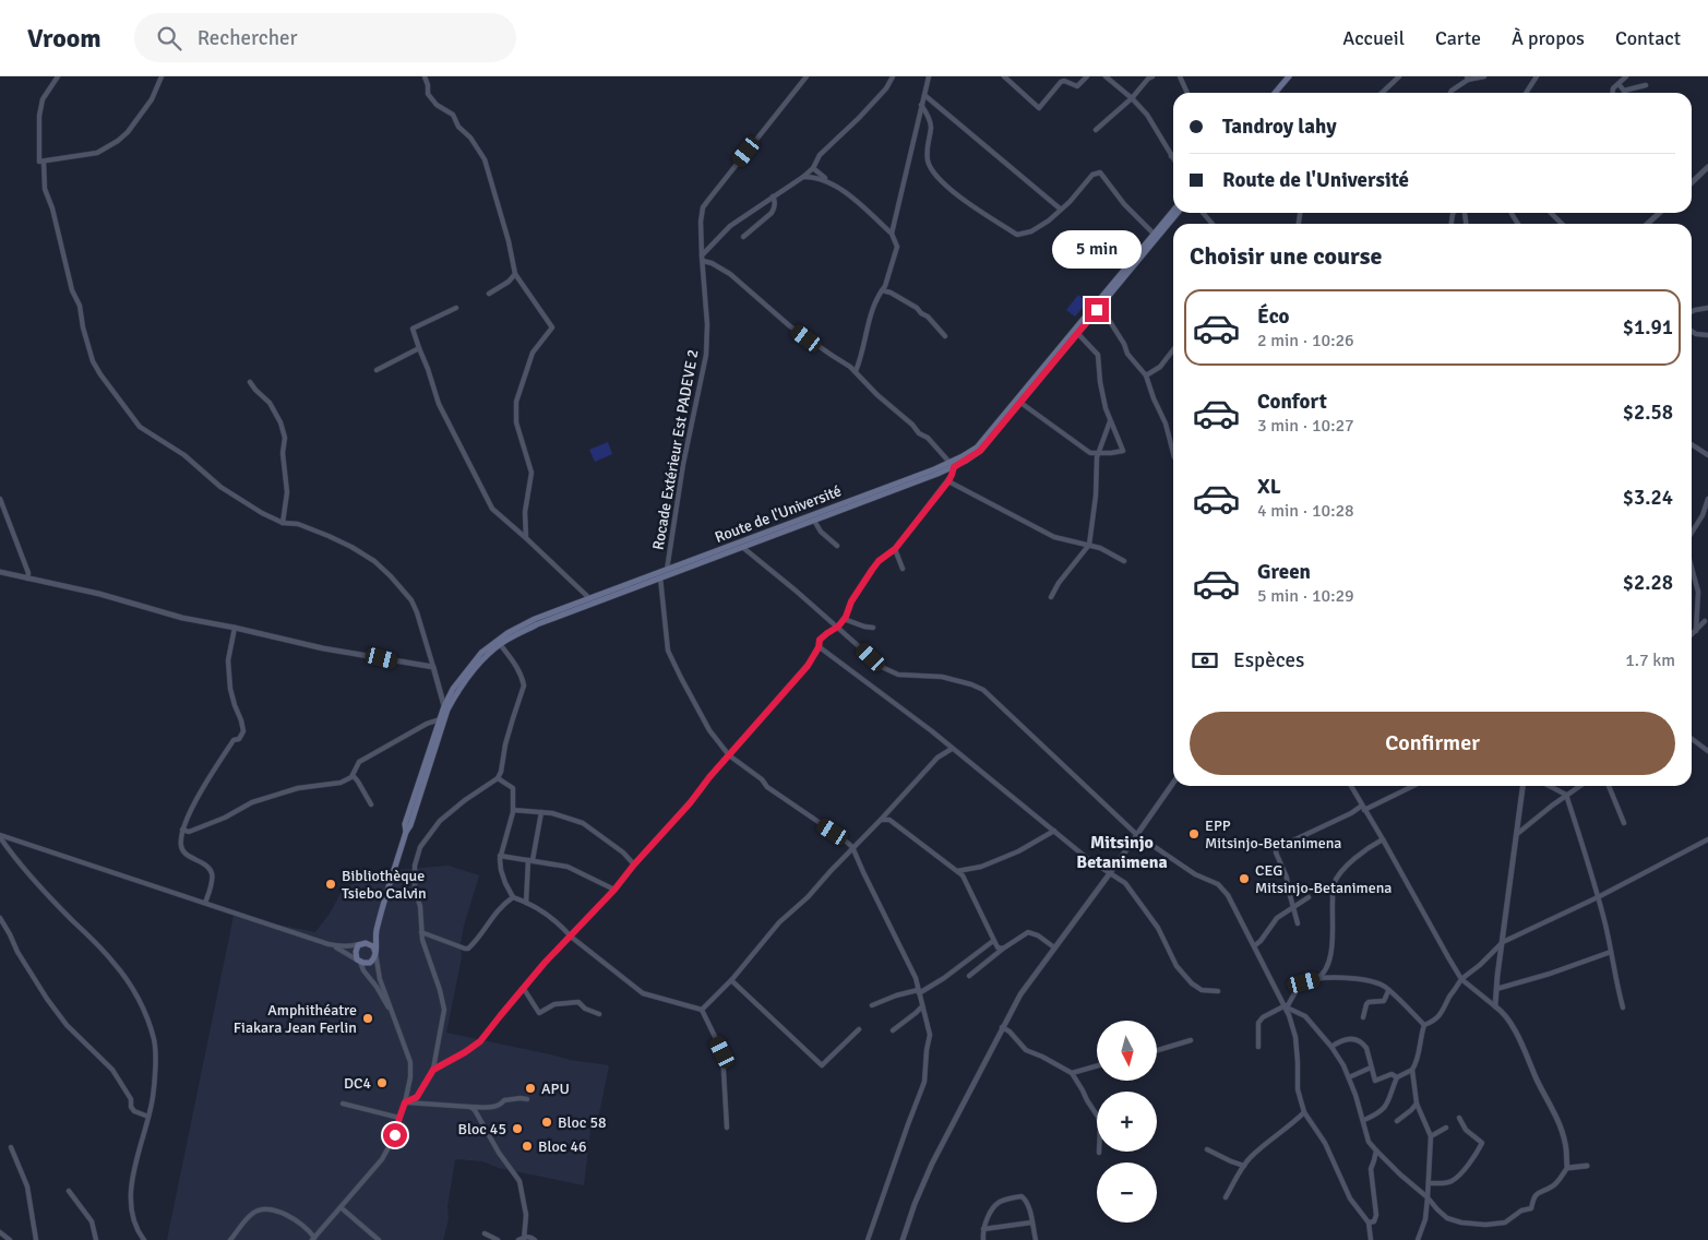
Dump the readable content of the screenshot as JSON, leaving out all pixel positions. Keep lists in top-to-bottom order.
{
  "streets": {
    "main road": ["Route de l'Université"],
    "street": ["Rocade Extérieur Est PADEVE 2"]
  },
  "crossings": [
    ["Rocade Extérieur Est PADEVE 2", "Route de l'Université"]
  ],
  "districts": ["Mitsinjo Betanimena"],
  "places": [
    "EPP Mitsinjo-Betanimena",
    "CEG Mitsinjo-Betanimena",
    "Bibliothèque Tsiebo Calvin",
    "Amphithéatre Fiakara Jean Ferlin",
    "DC4",
    "APU",
    "Bloc 58",
    "Bloc 45",
    "Bloc 46"
  ],
  "north": "bottom",
  "page": {
    "header": "Vroom",
    "search": "Rechercher",
    "nav": [
      "Accueil",
      "Carte",
      "À propos",
      "Contact"
    ],
    "banner": ["Tandroy lahy", "Route de l'Université"],
    "heading": "Choisir une course",
    "bubble": "5 min",
    "list": [
      {
        "name": "Éco",
        "note": "2 min · 10:26",
        "value": "$1.91"
      },
      {
        "name": "Confort",
        "note": "3 min · 10:27",
        "value": "$2.58"
      },
      {
        "name": "XL",
        "note": "4 min · 10:28",
        "value": "$3.24"
      },
      {
        "name": "Green",
        "note": "5 min · 10:29",
        "value": "$2.28"
      }
    ],
    "pay": ["Espèces", "1.7 km"],
    "buttons": "Confirmer",
    "map_buttons": ["+", "−"]
  }
}
